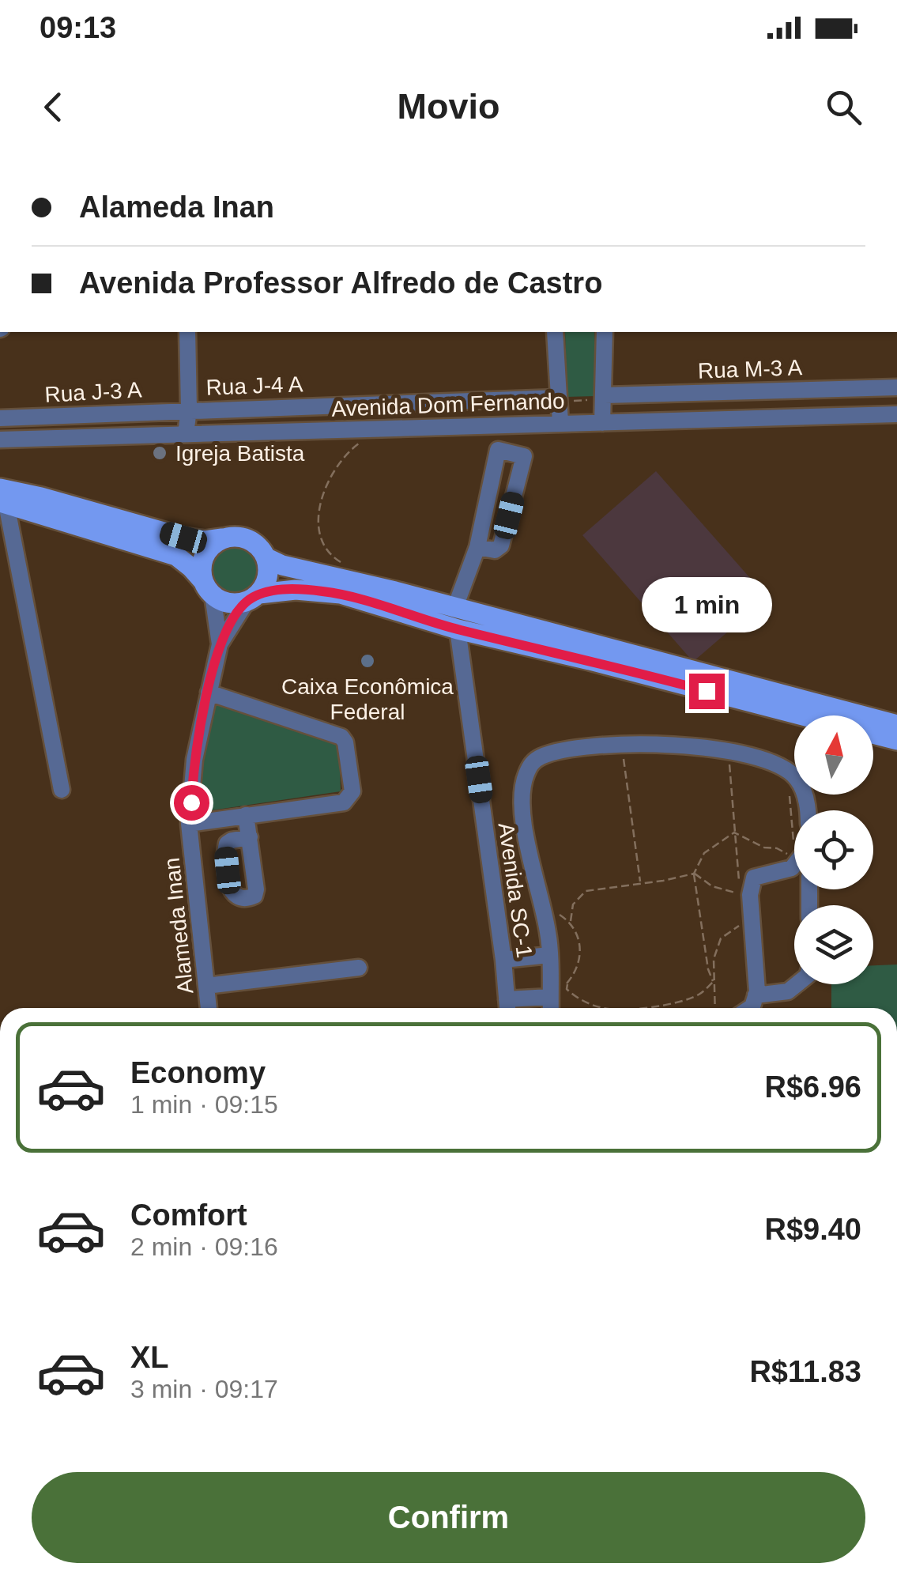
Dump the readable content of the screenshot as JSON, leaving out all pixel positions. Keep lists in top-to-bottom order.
{
  "streets": {
    "street": [
      "Rua M-3 A",
      "Rua J-4 A",
      "Rua J-3 A",
      "Avenida Dom Fernando",
      "Avenida SC-1",
      "Alameda Inan"
    ]
  },
  "crossings": [
    ["Rua J-4 A", "Rua J-3 A"]
  ],
  "places": ["Igreja Batista", "Caixa Econômica Federal"],
  "north": "top",
  "page": {
    "status": "09:13",
    "header": "Movio",
    "banner": ["Alameda Inan", "Avenida Professor Alfredo de Castro"],
    "bubble": "1 min",
    "list": [
      {
        "name": "Economy",
        "note": "1 min · 09:15",
        "value": "R$6.96"
      },
      {
        "name": "Comfort",
        "note": "2 min · 09:16",
        "value": "R$9.40"
      },
      {
        "name": "XL",
        "note": "3 min · 09:17",
        "value": "R$11.83"
      }
    ],
    "buttons": "Confirm"
  }
}
